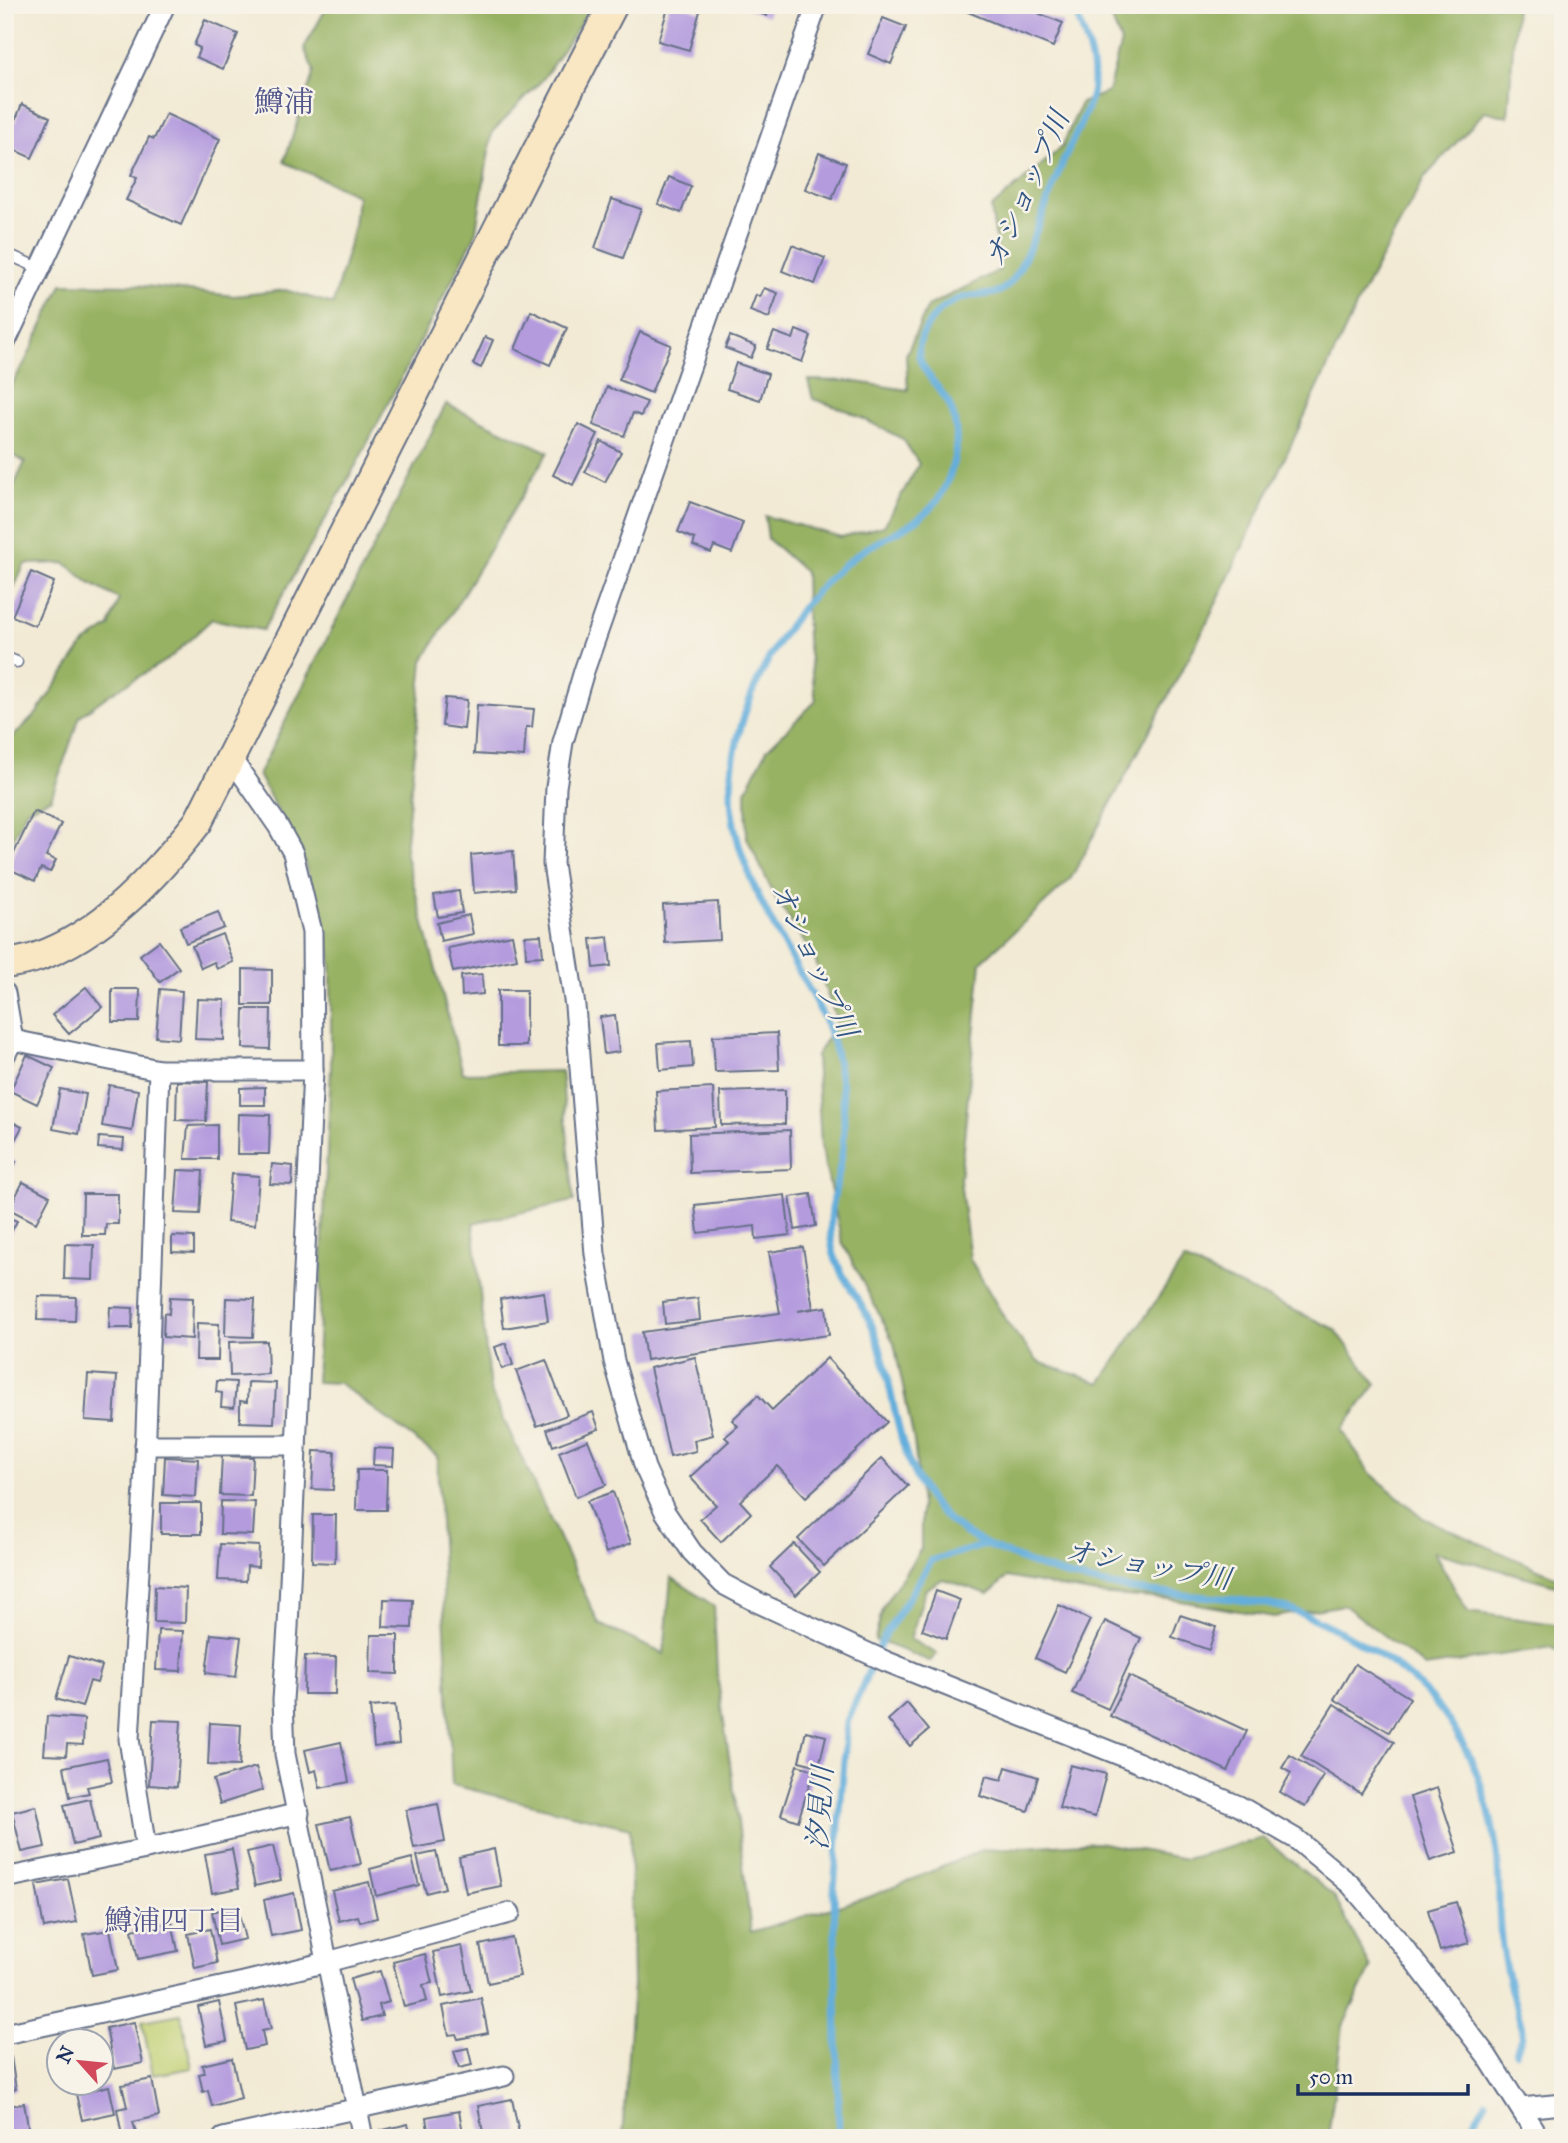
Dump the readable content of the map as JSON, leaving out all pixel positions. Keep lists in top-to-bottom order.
{
  "districts": ["鱒浦", "鱒浦四丁目"],
  "water": ["オショップ川", "汐見川"],
  "scale_bar": "50 m",
  "north": "top left"
}
